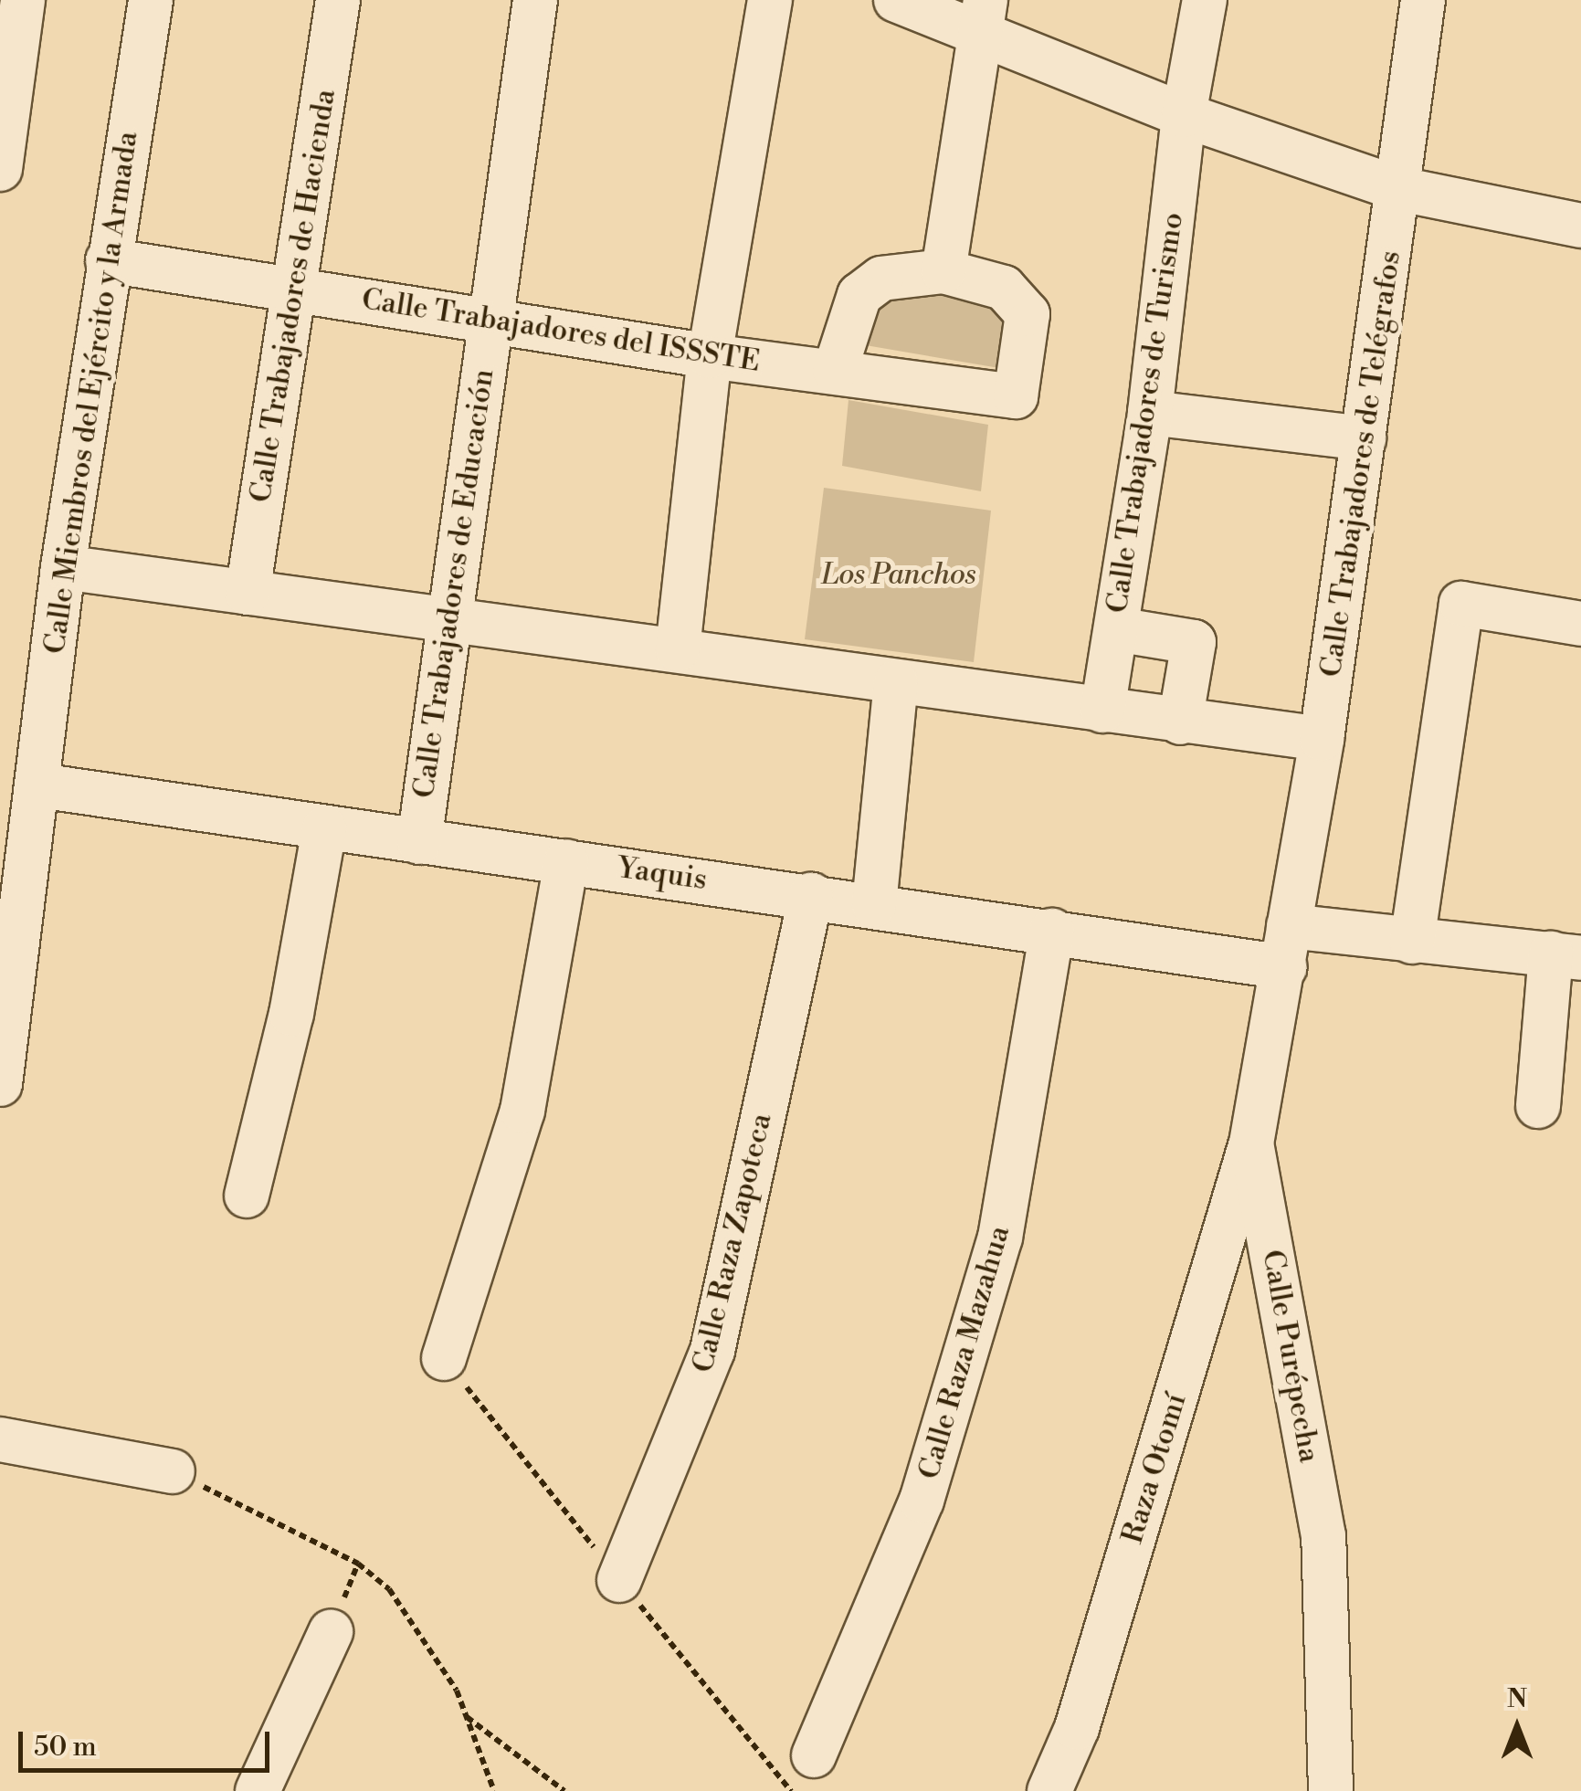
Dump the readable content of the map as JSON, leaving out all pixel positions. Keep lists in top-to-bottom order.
{
  "streets": {
    "street": [
      "Calle Trabajadores de Hacienda",
      "Calle Trabajadores del ISSSTE",
      "Calle Miembros del Ejército y la Armada",
      "Calle Trabajadores de Turismo",
      "Calle Trabajadores de Telégrafos",
      "Calle Trabajadores de Educación",
      "Yaquis",
      "Calle Raza Zapoteca",
      "Calle Raza Mazahua",
      "Calle Purépecha",
      "Raza Otomí"
    ]
  },
  "crossings": [
    ["Calle Trabajadores de Hacienda", "Calle Trabajadores del ISSSTE"],
    ["Calle Trabajadores del ISSSTE", "Calle Miembros del Ejército y la Armada"],
    ["Calle Trabajadores del ISSSTE", "Calle Trabajadores de Educación"],
    ["Calle Miembros del Ejército y la Armada", "Yaquis"],
    ["Calle Trabajadores de Telégrafos", "Yaquis"],
    ["Calle Trabajadores de Telégrafos", "Calle Purépecha"],
    ["Calle Trabajadores de Educación", "Yaquis"],
    ["Yaquis", "Calle Raza Zapoteca"],
    ["Yaquis", "Calle Raza Mazahua"],
    ["Yaquis", "Calle Purépecha"],
    ["Calle Purépecha", "Raza Otomí"]
  ],
  "parks": ["Los Panchos"],
  "scale_bar": "50 m",
  "north": "top"
}
